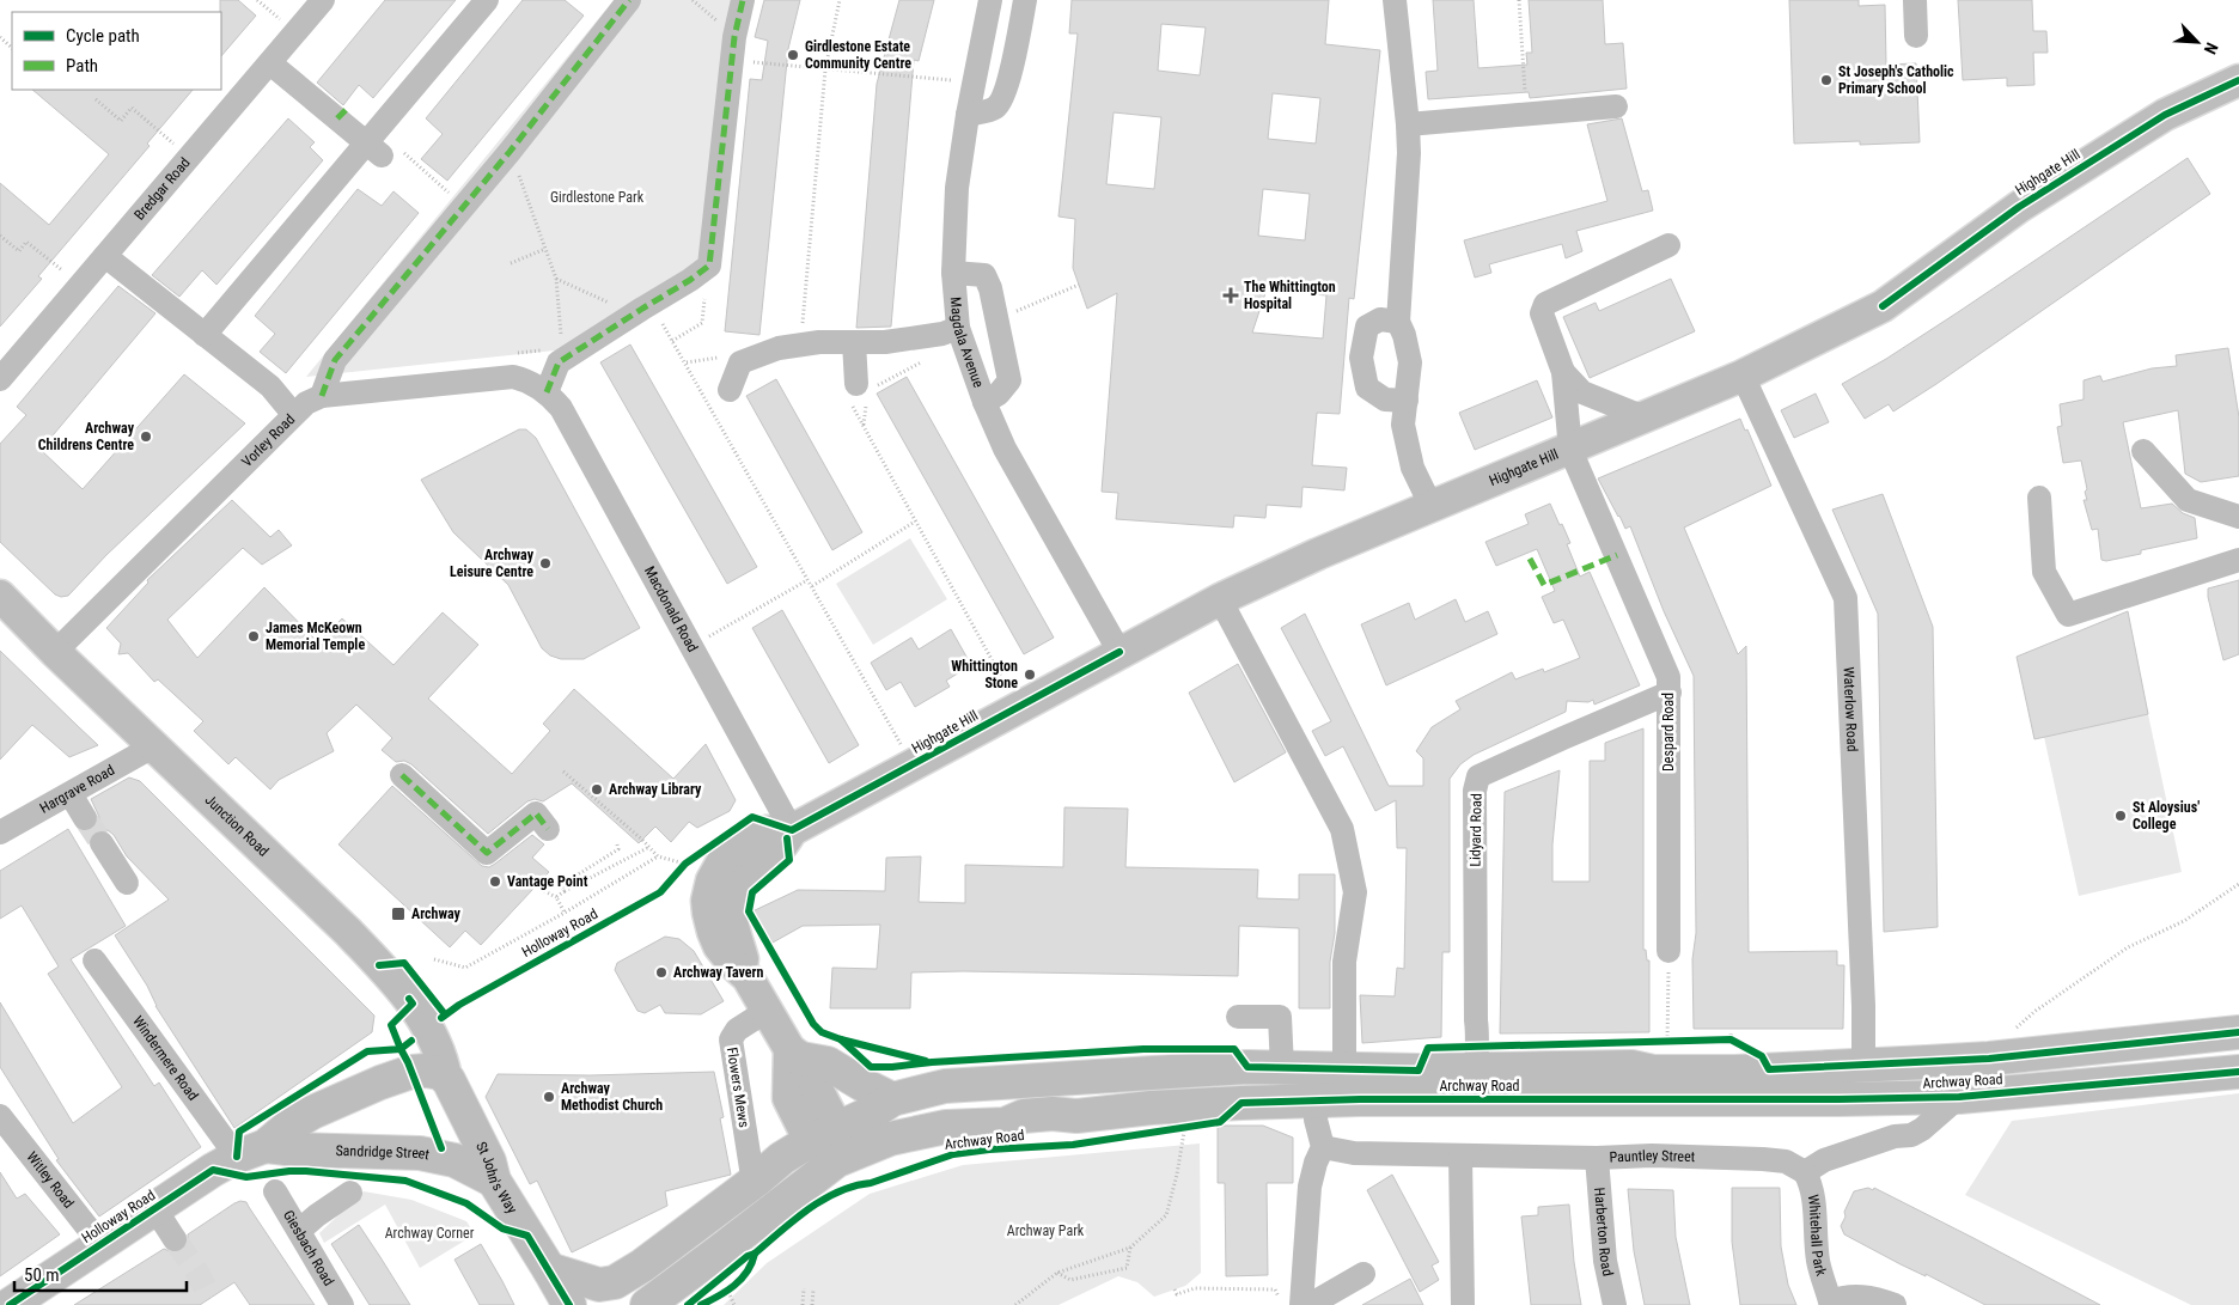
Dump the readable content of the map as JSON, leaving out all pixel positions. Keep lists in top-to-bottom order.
{
  "streets": {
    "highway": [
      "Holloway Road",
      "Archway Road",
      "Sandridge Street",
      "St John's Way"
    ],
    "main road": ["Highgate Hill", "Junction Road"],
    "street": [
      "Bredgar Road",
      "Magdala Avenue",
      "Vorley Road",
      "Macdonald Road",
      "Waterlow Road",
      "Despard Road",
      "Hargrave Road",
      "Lidyard Road",
      "Windermere Road",
      "Flowers Mews",
      "Pauntley Street",
      "Witley Road",
      "Harberton Road",
      "Whitehall Park",
      "Giesbach Road"
    ]
  },
  "crossings": [
    ["Highgate Hill", "Magdala Avenue"],
    ["Highgate Hill", "Macdonald Road"],
    ["Highgate Hill", "Waterlow Road"],
    ["Highgate Hill", "Despard Road"],
    ["Vorley Road", "Macdonald Road"],
    ["Vorley Road", "Junction Road"],
    ["Waterlow Road", "Archway Road"],
    ["Despard Road", "Lidyard Road"],
    ["Hargrave Road", "Junction Road"],
    ["Junction Road", "Holloway Road"],
    ["Junction Road", "St John's Way"],
    ["Lidyard Road", "Archway Road"],
    ["Holloway Road", "Windermere Road"],
    ["Holloway Road", "Sandridge Street"],
    ["Holloway Road", "St John's Way"],
    ["Holloway Road", "Witley Road"],
    ["Windermere Road", "Sandridge Street"],
    ["Archway Road", "Flowers Mews"],
    ["Archway Road", "St John's Way"],
    ["Sandridge Street", "St John's Way"],
    ["Pauntley Street", "Harberton Road"],
    ["Pauntley Street", "Whitehall Park"]
  ],
  "parks": ["Girdlestone Park", "Archway Park", "Archway Corner"],
  "places": {
    "other": [
      "Girdlestone Estate Community Centre",
      "St Joseph's Catholic Primary School",
      "Archway Childrens Centre",
      "Archway Leisure Centre",
      "James McKeown Memorial Temple",
      "Whittington Stone",
      "Archway Library",
      "St Aloysius' College",
      "Vantage Point",
      "Archway Tavern",
      "Archway Methodist Church"
    ],
    "health": ["The Whittington Hospital"],
    "transit": ["Archway"]
  },
  "legend": ["Cycle path", "Path"],
  "scale_bar": "50 m",
  "north": "bottom right"
}
